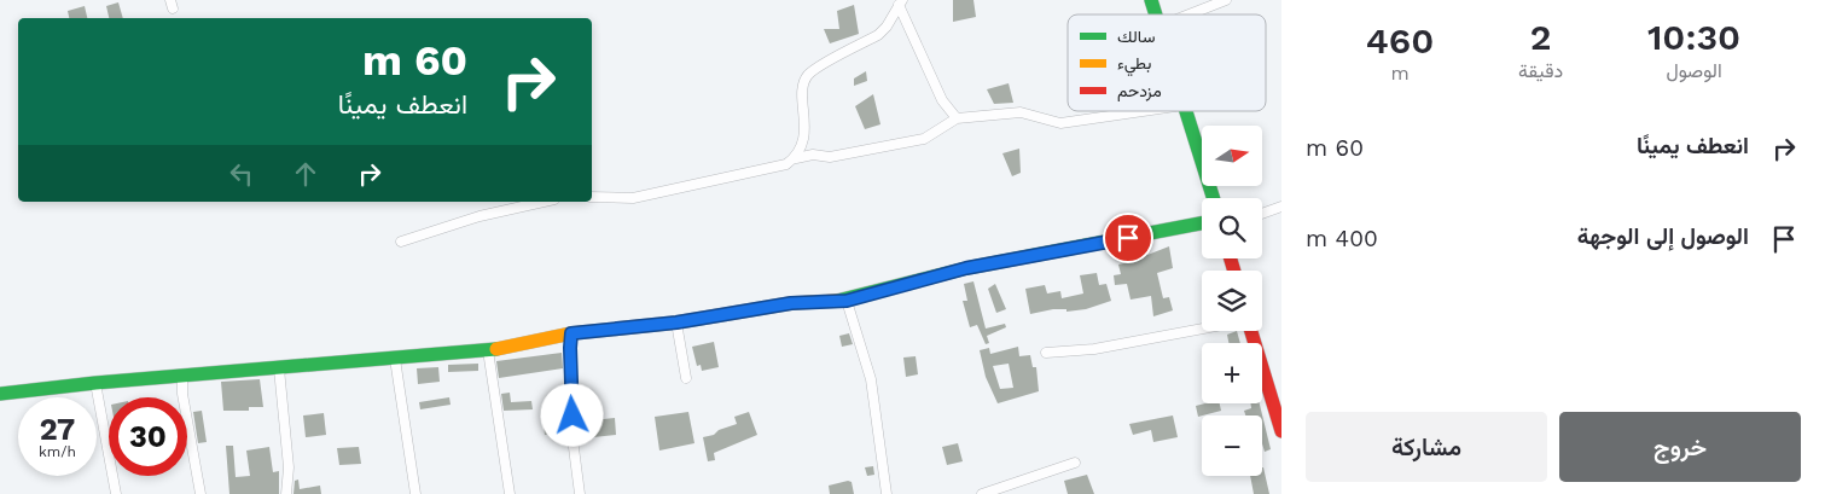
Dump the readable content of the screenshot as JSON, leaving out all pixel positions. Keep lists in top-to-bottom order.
{
  "legend": ["سالك", "بطيء", "مزدحم"],
  "north": "right",
  "page": {
    "eta": [
      "10:30",
      "الوصول",
      "2",
      "دقيقة",
      "460",
      "m"
    ],
    "turn": ["60 m", "انعطف يمينًا"],
    "list": [
      {
        "name": "انعطف يمينًا",
        "value": "60 m"
      },
      {
        "name": "الوصول إلى الوجهة",
        "value": "400 m"
      }
    ],
    "map_buttons": ["+", "−"],
    "speed": "27 km/h",
    "limit": "30",
    "buttons": ["خروج", "مشاركة"]
  }
}
